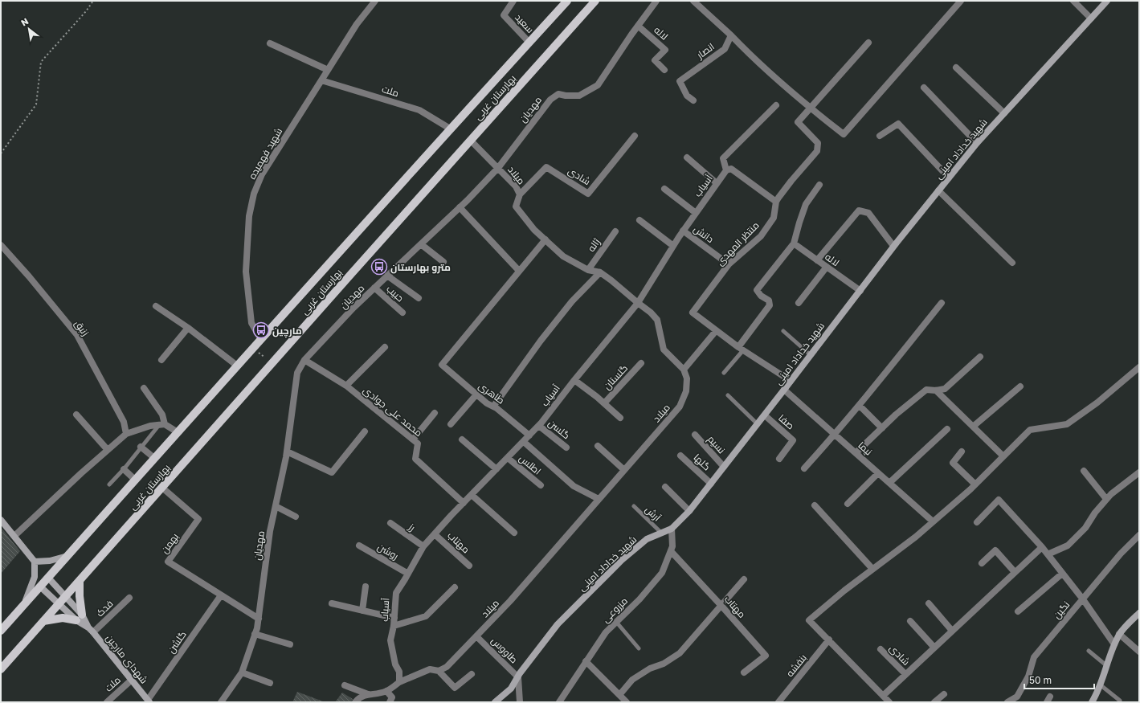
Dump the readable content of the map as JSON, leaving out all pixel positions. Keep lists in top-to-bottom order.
{
  "streets": {
    "main road": ["بهارستان غربی"],
    "street": [
      "سعید",
      "لاله",
      "انصار",
      "ملت",
      "مهدیان",
      "شهید خداداد امینی",
      "شهید فهمیده",
      "میلاد",
      "شادی",
      "آسیاب",
      "دانش",
      "منتظر المهدی",
      "ژاله",
      "حبیب",
      "زنبق",
      "گلستان",
      "طاهری",
      "محمد علی جوادی",
      "صفا",
      "گلسن",
      "نسیم",
      "نیما",
      "گلها",
      "اطلس",
      "رز",
      "مهتاب",
      "بهمن",
      "روشن",
      "فدک",
      "مزروعی",
      "نگین",
      "گلشن",
      "طاووس",
      "شهدای مارچین",
      "بنفشه"
    ],
    "lane": ["آرش"]
  },
  "crossings": [
    ["سعید", "بهارستان غربی"],
    ["لاله", "مهدیان"],
    ["لاله", "شهید خداداد امینی"],
    ["ملت", "بهارستان غربی"],
    ["ملت", "شهید فهمیده"],
    ["ملت", "شهدای مارچین"],
    ["بهارستان غربی", "شهید فهمیده"],
    ["بهارستان غربی", "میلاد"],
    ["بهارستان غربی", "بهمن"],
    ["بهارستان غربی", "شهدای مارچین"],
    ["مهدیان", "میلاد"],
    ["مهدیان", "حبیب"],
    ["مهدیان", "محمد علی جوادی"],
    ["مهدیان", "بهمن"],
    ["شهید خداداد امینی", "منتظر المهدی"],
    ["شهید خداداد امینی", "صفا"],
    ["شهید خداداد امینی", "نسیم"],
    ["شهید خداداد امینی", "نیما"],
    ["شهید خداداد امینی", "گلها"],
    ["شهید خداداد امینی", "آرش"],
    ["شهید خداداد امینی", "مزروعی"],
    ["شهید خداداد امینی", "طاووس"],
    ["میلاد", "شادی"],
    ["میلاد", "آسیاب"],
    ["میلاد", "ژاله"],
    ["میلاد", "طاووس"],
    ["آسیاب", "دانش"],
    ["آسیاب", "طاهری"],
    ["آسیاب", "محمد علی جوادی"],
    ["آسیاب", "گلسن"],
    ["آسیاب", "اطلس"],
    ["آسیاب", "رز"],
    ["آسیاب", "مهتاب"],
    ["آسیاب", "روشن"],
    ["دانش", "منتظر المهدی"],
    ["مهتاب", "مزروعی"],
    ["بهمن", "گلشن"],
    ["فدک", "شهدای مارچین"],
    ["گلشن", "شهدای مارچین"]
  ],
  "places": {
    "bus stop": ["مترو بهارستان", "مارچین"]
  },
  "scale_bar": "50 m",
  "north": "top left"
}
